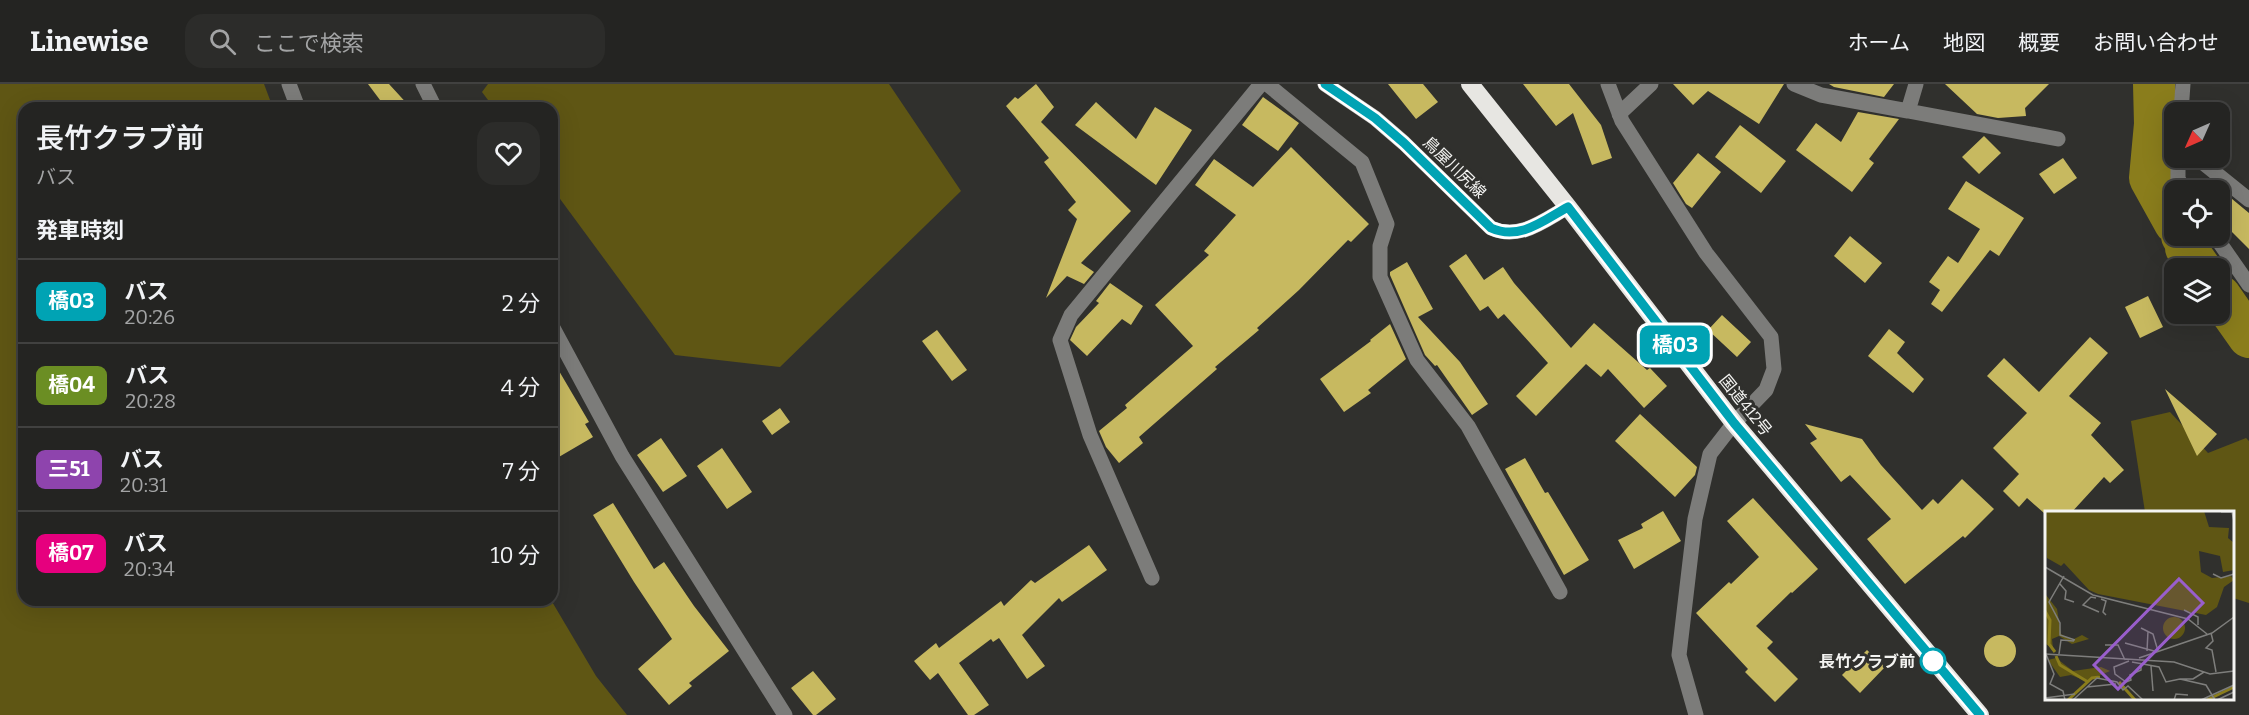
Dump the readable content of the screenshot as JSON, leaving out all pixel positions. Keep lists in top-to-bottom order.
{
  "streets": {
    "highway": ["国道412号"],
    "main road": ["鳥屋川尻線"]
  },
  "crossings": [
    ["鳥屋川尻線", "国道412号"]
  ],
  "places": ["長竹クラブ前"],
  "lines": ["bus line 橋03"],
  "north": "bottom left",
  "page": {
    "header": "Linewise",
    "search": "ここで検索",
    "nav": [
      "ホーム",
      "地図",
      "概要",
      "お問い合わせ"
    ],
    "on_map": "橋03",
    "heading": [
      ["長竹クラブ前", "バス"],
      "発車時刻"
    ],
    "list": [
      {
        "mark": "橋03",
        "name": "バス",
        "note": "20:26",
        "value": "2 分"
      },
      {
        "mark": "橋04",
        "name": "バス",
        "note": "20:28",
        "value": "4 分"
      },
      {
        "mark": "三51",
        "name": "バス",
        "note": "20:31",
        "value": "7 分"
      },
      {
        "mark": "橋07",
        "name": "バス",
        "note": "20:34",
        "value": "10 分"
      }
    ]
  }
}
